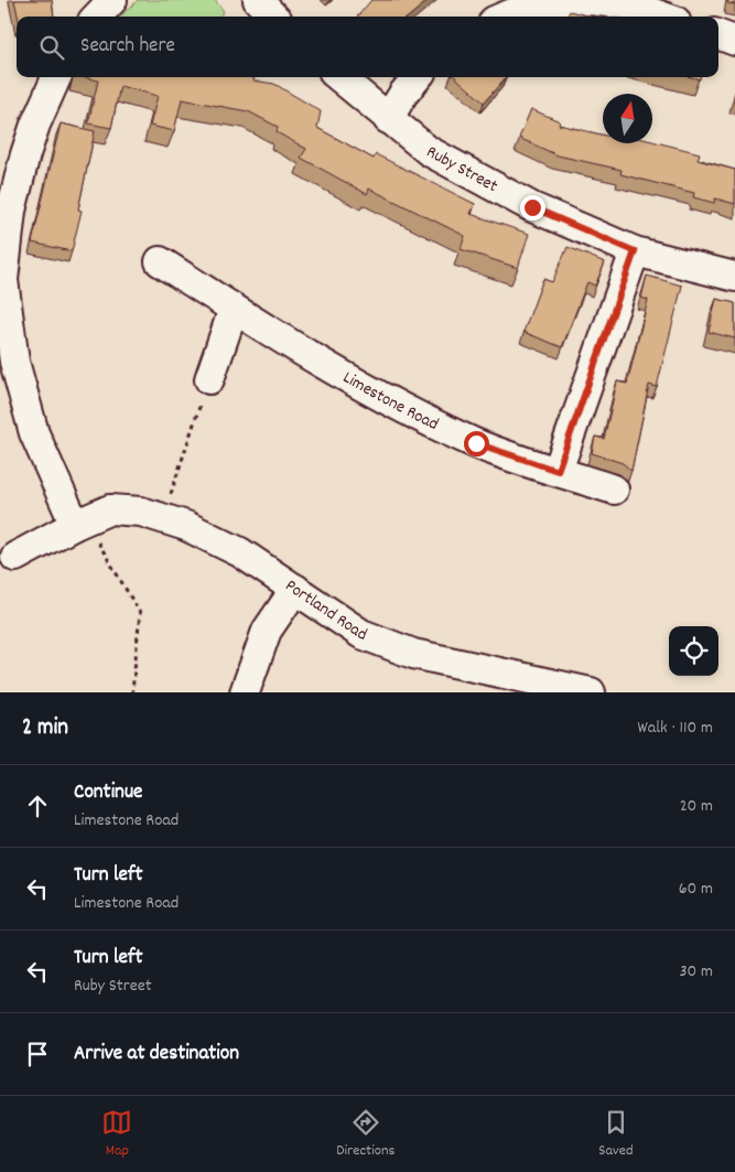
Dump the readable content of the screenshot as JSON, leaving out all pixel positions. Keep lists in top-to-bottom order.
{
  "streets": {
    "street": ["Ruby Street", "Limestone Road", "Portland Road"]
  },
  "north": "top",
  "page": {
    "search": "Search here",
    "heading": ["2 min", "Walk · 110 m"],
    "list": [
      ["Continue", "Limestone Road", "20 m"],
      ["Turn left", "Limestone Road", "60 m"],
      ["Turn left", "Ruby Street", "30 m"],
      "Arrive at destination"
    ],
    "nav": ["Map", "Directions", "Saved"]
  }
}
